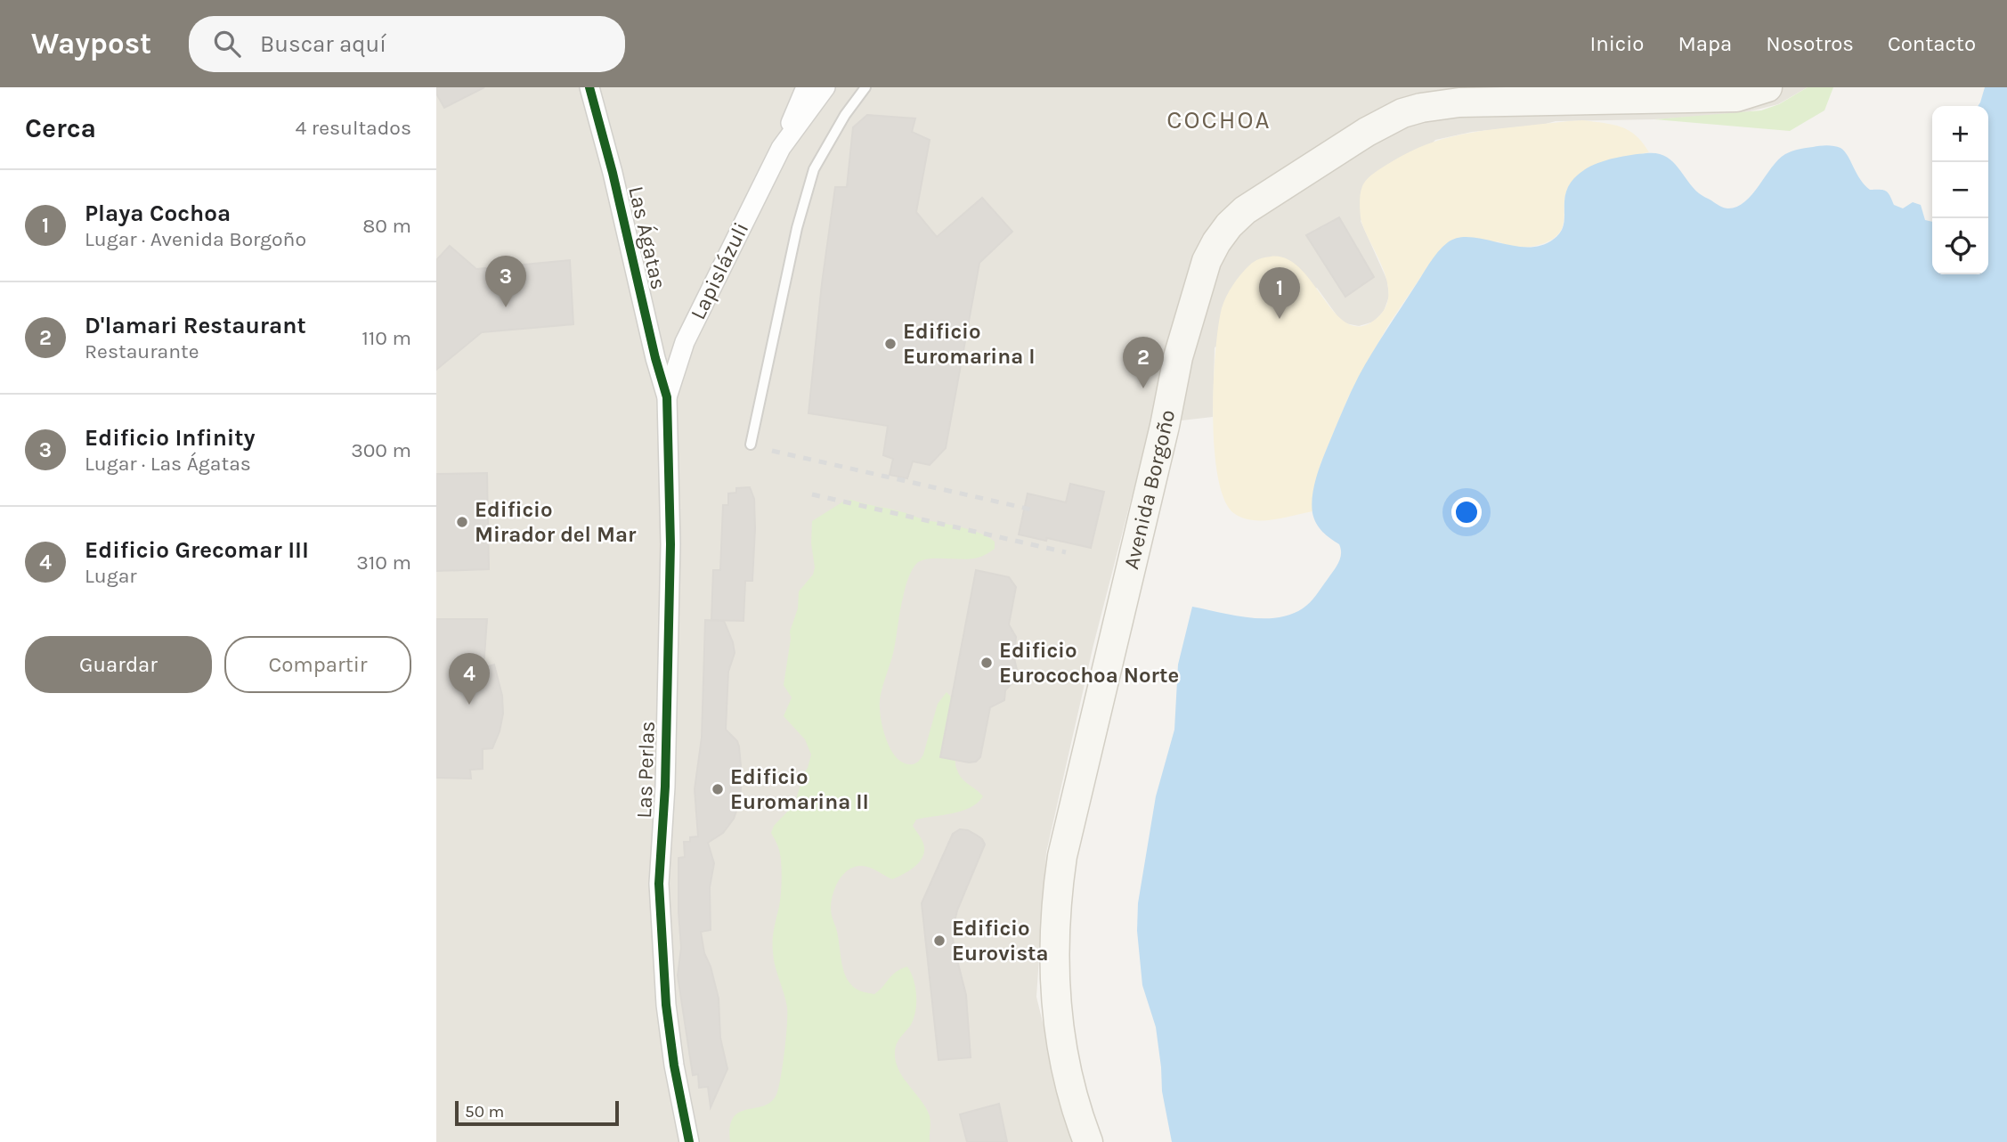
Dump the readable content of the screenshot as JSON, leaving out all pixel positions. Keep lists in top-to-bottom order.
{
  "streets": {
    "main road": ["Avenida Borgoño"],
    "street": ["Las Ágatas", "Lapislázuli", "Las Perlas"]
  },
  "crossings": [
    ["Las Ágatas", "Lapislázuli"],
    ["Las Ágatas", "Las Perlas"],
    ["Lapislázuli", "Las Perlas"]
  ],
  "districts": ["COCHOA"],
  "places": [
    "Edificio Euromarina I",
    "Edificio Mirador del Mar",
    "Edificio Eurocochoa Norte",
    "Edificio Euromarina II",
    "Edificio Eurovista"
  ],
  "scale_bar": "50 m",
  "page": {
    "header": "Waypost",
    "search": "Buscar aquí",
    "nav": [
      "Inicio",
      "Mapa",
      "Nosotros",
      "Contacto"
    ],
    "heading": ["Cerca", "4 resultados"],
    "map_buttons": ["+", "−"],
    "list": [
      {
        "mark": "1",
        "name": "Playa Cochoa",
        "note": "Lugar · Avenida Borgoño",
        "value": "80 m"
      },
      {
        "mark": "2",
        "name": "D'lamari Restaurant",
        "note": "Restaurante",
        "value": "110 m"
      },
      {
        "mark": "3",
        "name": "Edificio Infinity",
        "note": "Lugar · Las Ágatas",
        "value": "300 m"
      },
      {
        "mark": "4",
        "name": "Edificio Grecomar III",
        "note": "Lugar",
        "value": "310 m"
      }
    ],
    "pins": [
      "3",
      "1",
      "2",
      "4"
    ],
    "buttons": ["Guardar", "Compartir"],
    "scale": "50 m"
  }
}
